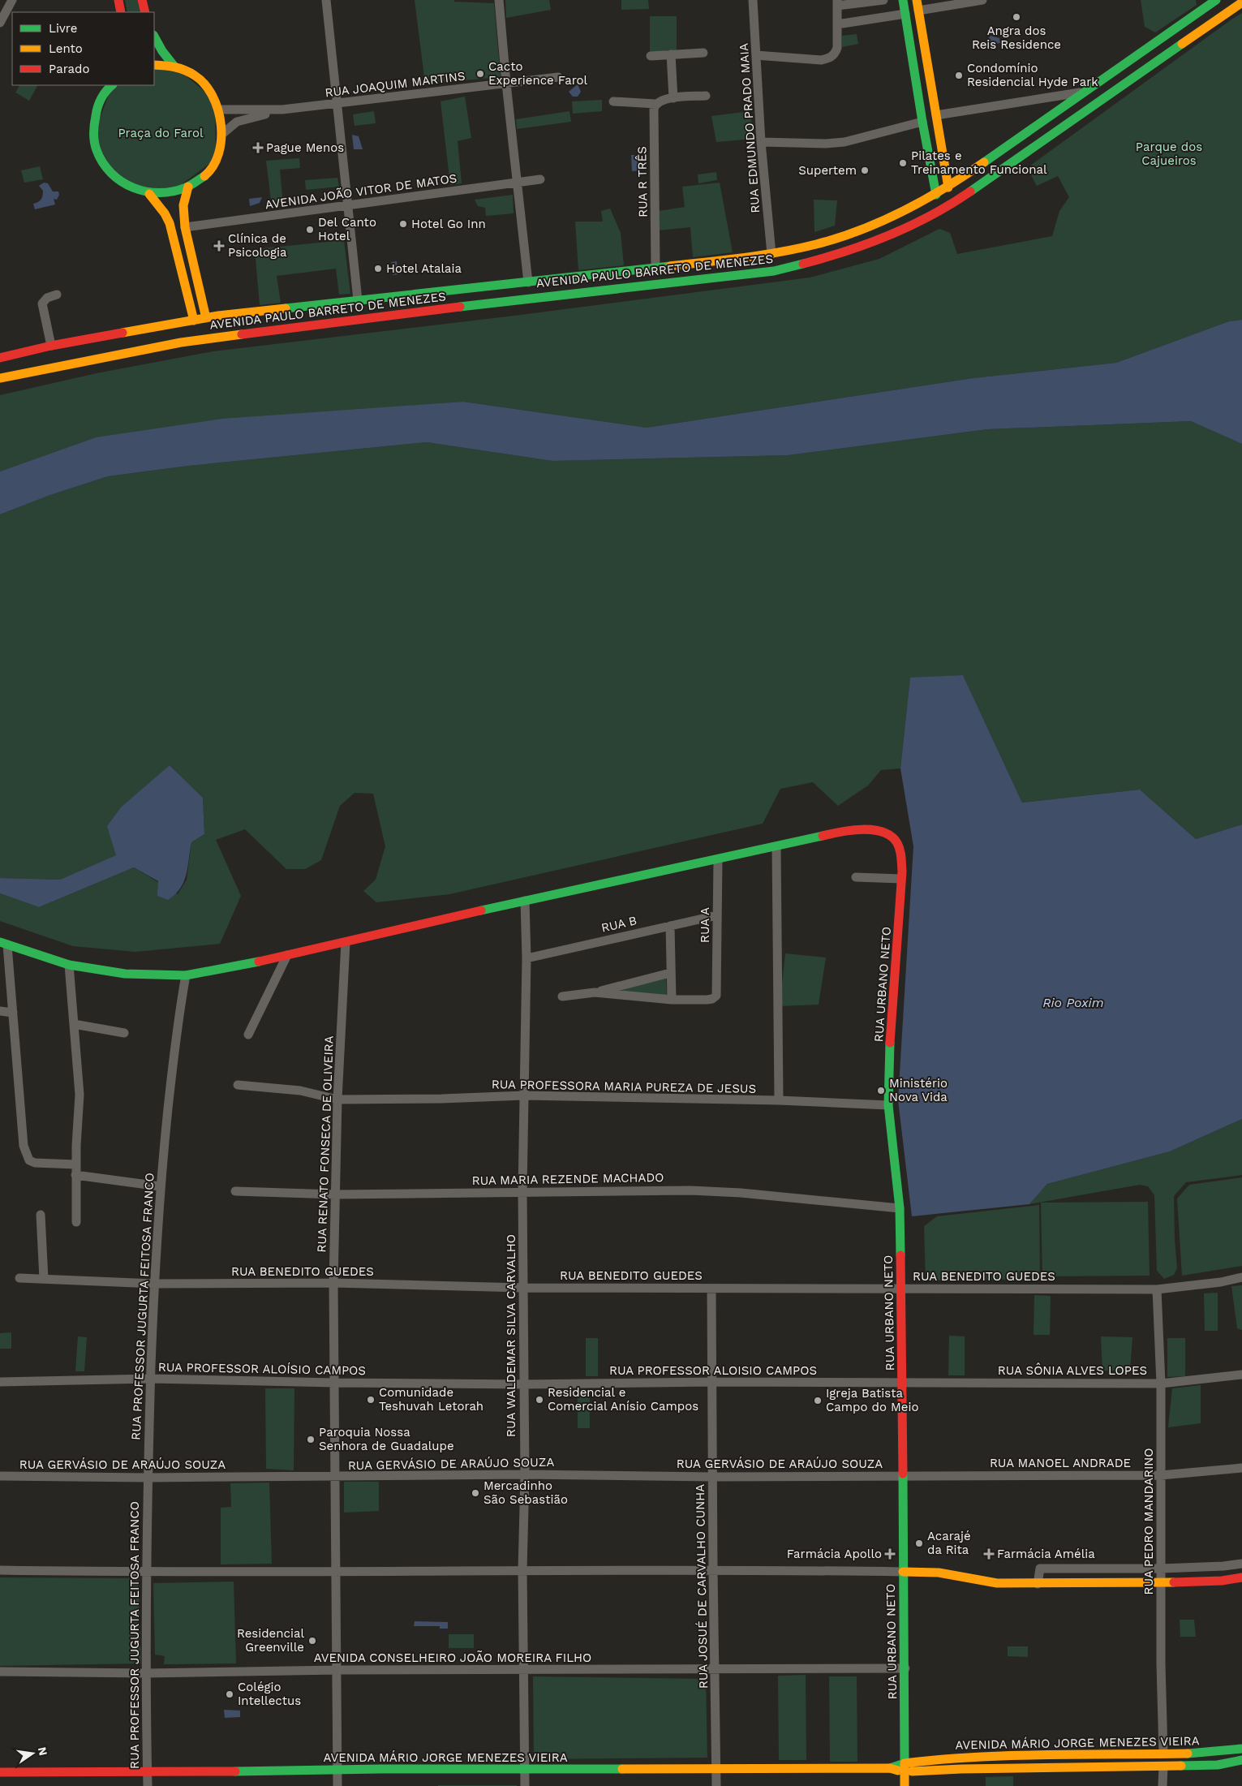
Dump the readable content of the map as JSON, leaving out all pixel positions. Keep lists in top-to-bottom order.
{
  "streets": {
    "main road": ["AVENIDA PAULO BARRETO DE MENEZES", "RUA URBANO NETO", "AVENIDA MÁRIO JORGE MENEZES VIEIRA"],
    "street": [
      "RUA JOAQUIM MARTINS",
      "RUA EDMUNDO PRADO MAIA",
      "RUA R TRÊS",
      "AVENIDA JOÃO VITOR DE MATOS",
      "RUA B",
      "RUA A",
      "RUA PROFESSORA MARIA PUREZA DE JESUS",
      "RUA RENATO FONSECA DE OLIVEIRA",
      "RUA MARIA REZENDE MACHADO",
      "RUA BENEDITO GUEDES",
      "RUA PROFESSOR JUGURTA FEITOSA FRANCO",
      "RUA WALDEMAR SILVA CARVALHO",
      "RUA PROFESSOR ALOÍSIO CAMPOS",
      "RUA PROFESSOR ALOISIO CAMPOS",
      "RUA SÔNIA ALVES LOPES",
      "RUA MANOEL ANDRADE",
      "RUA GERVÁSIO DE ARAÚJO SOUZA",
      "RUA PEDRO MANDARINO",
      "RUA JOSUÉ DE CARVALHO CUNHA",
      "AVENIDA CONSELHEIRO JOÃO MOREIRA FILHO"
    ]
  },
  "crossings": [
    ["RUA EDMUNDO PRADO MAIA", "AVENIDA PAULO BARRETO DE MENEZES"],
    ["RUA R TRÊS", "AVENIDA PAULO BARRETO DE MENEZES"],
    ["RUA B", "RUA A"],
    ["RUA B", "RUA WALDEMAR SILVA CARVALHO"],
    ["RUA URBANO NETO", "RUA PROFESSORA MARIA PUREZA DE JESUS"],
    ["RUA URBANO NETO", "RUA MARIA REZENDE MACHADO"],
    ["RUA URBANO NETO", "RUA BENEDITO GUEDES"],
    ["RUA URBANO NETO", "RUA PROFESSOR ALOISIO CAMPOS"],
    ["RUA URBANO NETO", "RUA SÔNIA ALVES LOPES"],
    ["RUA URBANO NETO", "RUA MANOEL ANDRADE"],
    ["RUA URBANO NETO", "RUA GERVÁSIO DE ARAÚJO SOUZA"],
    ["RUA URBANO NETO", "AVENIDA CONSELHEIRO JOÃO MOREIRA FILHO"],
    ["RUA URBANO NETO", "AVENIDA MÁRIO JORGE MENEZES VIEIRA"],
    ["RUA PROFESSORA MARIA PUREZA DE JESUS", "RUA RENATO FONSECA DE OLIVEIRA"],
    ["RUA PROFESSORA MARIA PUREZA DE JESUS", "RUA WALDEMAR SILVA CARVALHO"],
    ["RUA RENATO FONSECA DE OLIVEIRA", "RUA MARIA REZENDE MACHADO"],
    ["RUA RENATO FONSECA DE OLIVEIRA", "RUA BENEDITO GUEDES"],
    ["RUA RENATO FONSECA DE OLIVEIRA", "RUA PROFESSOR ALOÍSIO CAMPOS"],
    ["RUA RENATO FONSECA DE OLIVEIRA", "RUA GERVÁSIO DE ARAÚJO SOUZA"],
    ["RUA RENATO FONSECA DE OLIVEIRA", "AVENIDA CONSELHEIRO JOÃO MOREIRA FILHO"],
    ["RUA RENATO FONSECA DE OLIVEIRA", "AVENIDA MÁRIO JORGE MENEZES VIEIRA"],
    ["RUA MARIA REZENDE MACHADO", "RUA WALDEMAR SILVA CARVALHO"],
    ["RUA BENEDITO GUEDES", "RUA PROFESSOR JUGURTA FEITOSA FRANCO"],
    ["RUA BENEDITO GUEDES", "RUA WALDEMAR SILVA CARVALHO"],
    ["RUA BENEDITO GUEDES", "RUA PEDRO MANDARINO"],
    ["RUA BENEDITO GUEDES", "RUA JOSUÉ DE CARVALHO CUNHA"],
    ["RUA PROFESSOR JUGURTA FEITOSA FRANCO", "RUA PROFESSOR ALOÍSIO CAMPOS"],
    ["RUA PROFESSOR JUGURTA FEITOSA FRANCO", "RUA GERVÁSIO DE ARAÚJO SOUZA"],
    ["RUA PROFESSOR JUGURTA FEITOSA FRANCO", "AVENIDA CONSELHEIRO JOÃO MOREIRA FILHO"],
    ["RUA PROFESSOR JUGURTA FEITOSA FRANCO", "AVENIDA MÁRIO JORGE MENEZES VIEIRA"],
    ["RUA WALDEMAR SILVA CARVALHO", "RUA PROFESSOR ALOÍSIO CAMPOS"],
    ["RUA WALDEMAR SILVA CARVALHO", "RUA PROFESSOR ALOISIO CAMPOS"],
    ["RUA WALDEMAR SILVA CARVALHO", "RUA GERVÁSIO DE ARAÚJO SOUZA"],
    ["RUA WALDEMAR SILVA CARVALHO", "AVENIDA CONSELHEIRO JOÃO MOREIRA FILHO"],
    ["RUA WALDEMAR SILVA CARVALHO", "AVENIDA MÁRIO JORGE MENEZES VIEIRA"],
    ["RUA PROFESSOR ALOÍSIO CAMPOS", "RUA PROFESSOR ALOISIO CAMPOS"],
    ["RUA PROFESSOR ALOISIO CAMPOS", "RUA SÔNIA ALVES LOPES"],
    ["RUA PROFESSOR ALOISIO CAMPOS", "RUA JOSUÉ DE CARVALHO CUNHA"],
    ["RUA SÔNIA ALVES LOPES", "RUA PEDRO MANDARINO"],
    ["RUA MANOEL ANDRADE", "RUA GERVÁSIO DE ARAÚJO SOUZA"],
    ["RUA MANOEL ANDRADE", "RUA PEDRO MANDARINO"],
    ["RUA GERVÁSIO DE ARAÚJO SOUZA", "RUA JOSUÉ DE CARVALHO CUNHA"],
    ["RUA PEDRO MANDARINO", "AVENIDA MÁRIO JORGE MENEZES VIEIRA"],
    ["RUA JOSUÉ DE CARVALHO CUNHA", "AVENIDA CONSELHEIRO JOÃO MOREIRA FILHO"],
    ["RUA JOSUÉ DE CARVALHO CUNHA", "AVENIDA MÁRIO JORGE MENEZES VIEIRA"]
  ],
  "water": ["Rio Poxim"],
  "parks": ["Praça do Farol", "Parque dos Cajueiros"],
  "places": {
    "other": [
      "Angra dos Reis Residence",
      "Cacto Experience Farol",
      "Condomínio Residencial Hyde Park",
      "Pilates e Treinamento Funcional",
      "Supertem",
      "Hotel Go Inn",
      "Del Canto Hotel",
      "Hotel Atalaia",
      "Ministério Nova Vida",
      "Comunidade Teshuvah Letorah",
      "Residencial e Comercial Anísio Campos",
      "Igreja Batista Campo do Meio",
      "Paroquia Nossa Senhora de Guadalupe",
      "Mercadinho São Sebastião",
      "Acarajé da Rita",
      "Residencial Greenville",
      "Colégio Intellectus"
    ],
    "health": [
      "Pague Menos",
      "Clínica de Psicologia",
      "Farmácia Apollo",
      "Farmácia Amélia"
    ]
  },
  "legend": ["Livre", "Lento", "Parado"],
  "north": "right"
}
